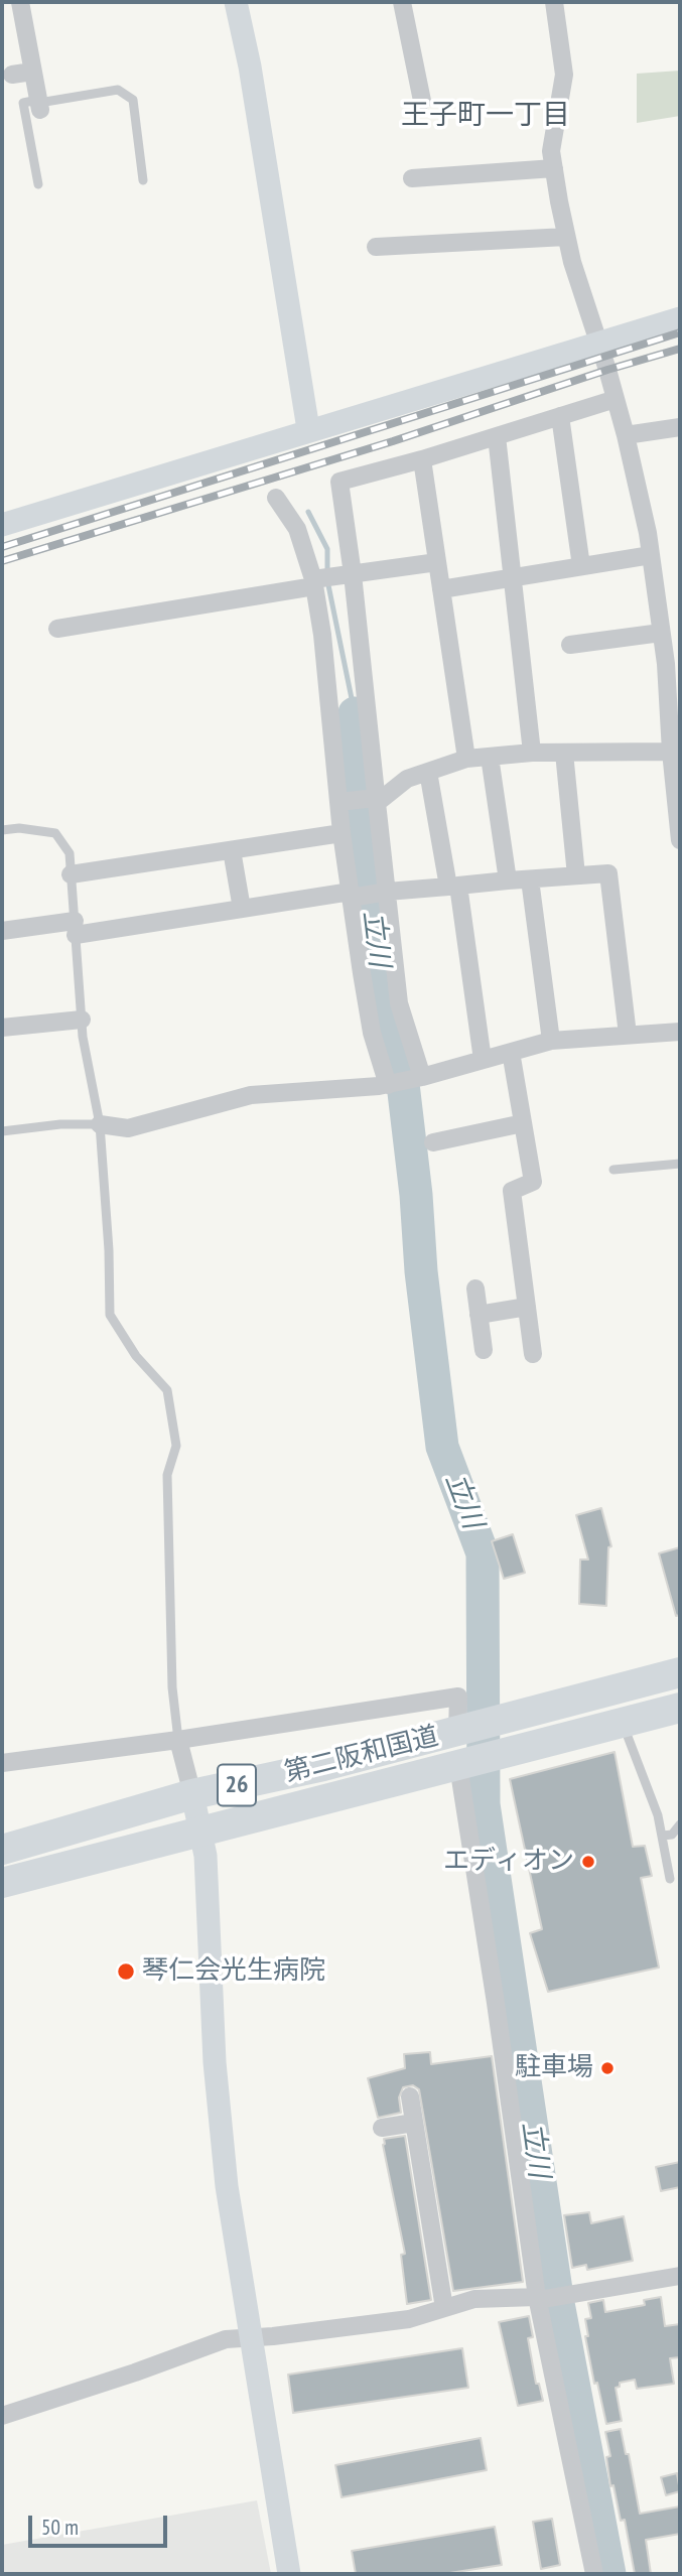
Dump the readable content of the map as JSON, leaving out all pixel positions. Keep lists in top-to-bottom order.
{
  "streets": {
    "highway": ["第二阪和国道", "26"]
  },
  "districts": ["王子町一丁目"],
  "water": ["立川"],
  "places": ["エディオン", "琴仁会光生病院", "駐車場"],
  "scale_bar": "50 m"
}
